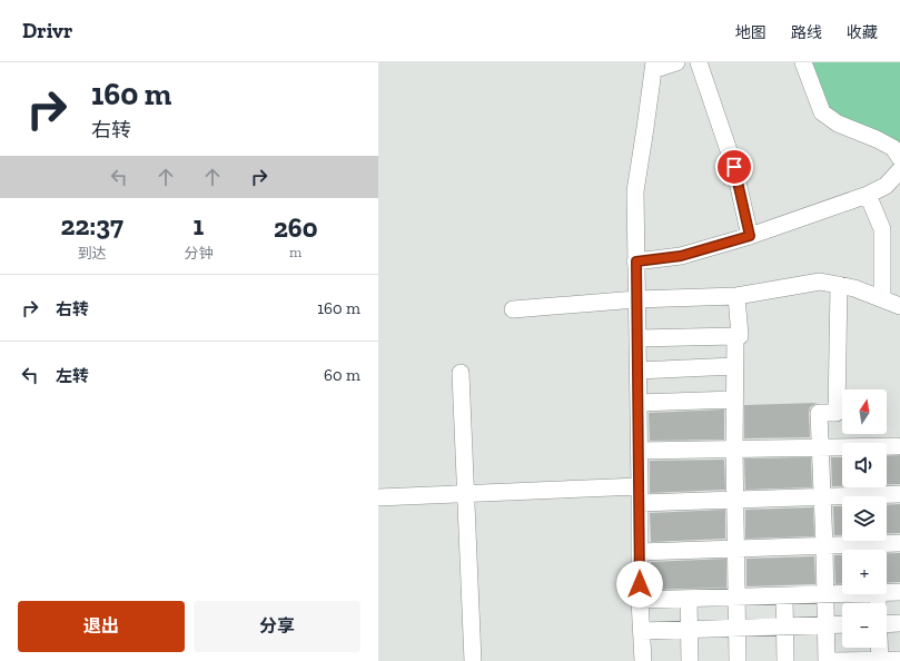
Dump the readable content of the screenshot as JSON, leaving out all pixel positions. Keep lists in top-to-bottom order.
{
  "north": "top",
  "page": {
    "header": "Drivr",
    "nav": ["地图", "路线", "收藏"],
    "turn": ["160 m", "右转"],
    "eta": [
      "22:37",
      "到达",
      "1",
      "分钟",
      "260",
      "m"
    ],
    "list": [
      {
        "name": "右转",
        "value": "160 m"
      },
      {
        "name": "左转",
        "value": "60 m"
      }
    ],
    "map_buttons": ["+", "−"],
    "buttons": ["退出", "分享"]
  }
}
